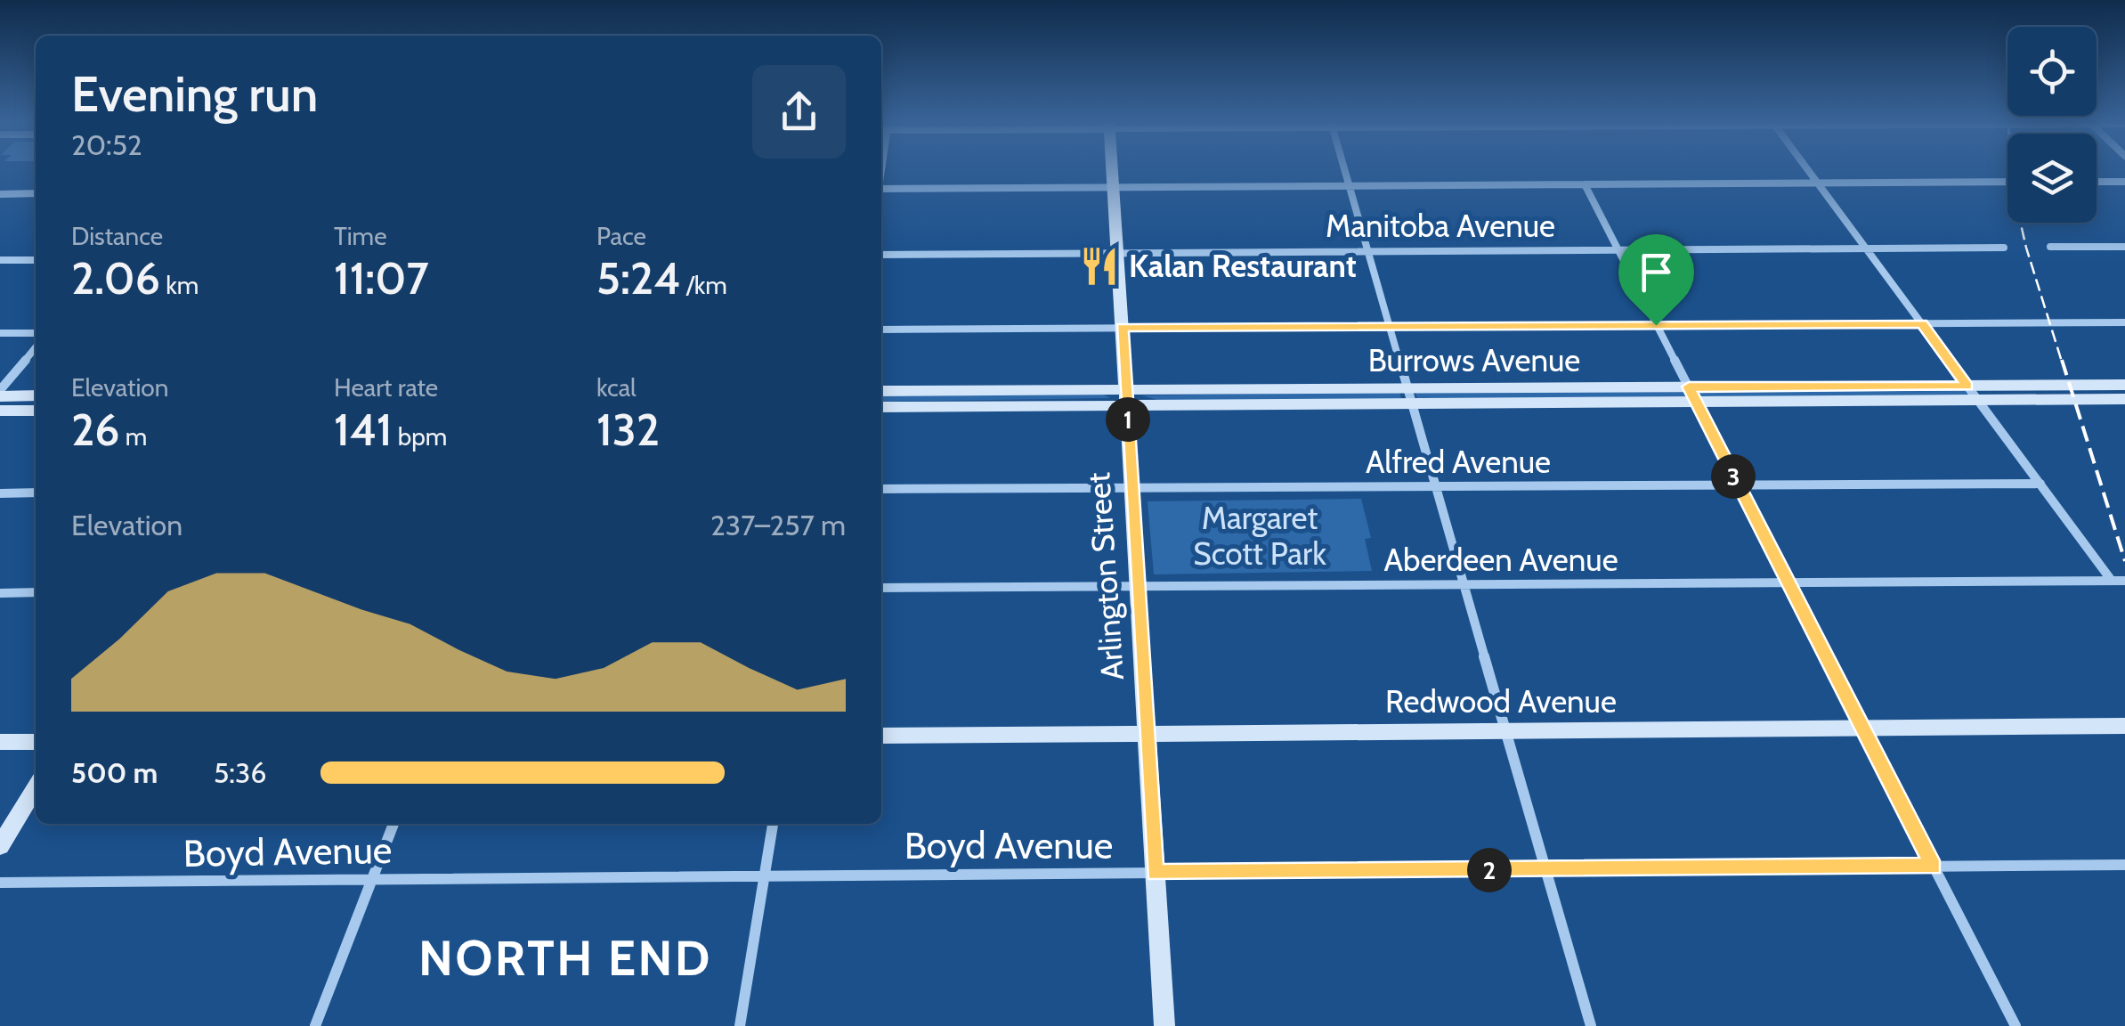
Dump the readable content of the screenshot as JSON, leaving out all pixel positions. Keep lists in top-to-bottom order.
{
  "streets": {
    "street": [
      "Manitoba Avenue",
      "Burrows Avenue",
      "Alfred Avenue",
      "Aberdeen Avenue",
      "Arlington Street",
      "Redwood Avenue",
      "Boyd Avenue"
    ]
  },
  "crossings": [
    ["Manitoba Avenue", "Arlington Street"],
    ["Burrows Avenue", "Arlington Street"],
    ["Alfred Avenue", "Arlington Street"],
    ["Aberdeen Avenue", "Arlington Street"],
    ["Arlington Street", "Redwood Avenue"],
    ["Arlington Street", "Boyd Avenue"]
  ],
  "districts": ["NORTH END"],
  "parks": ["Margaret Scott Park"],
  "places": {
    "restaurant": ["Kalan Restaurant"]
  },
  "page": {
    "heading": ["Evening run", "20:52"],
    "stats": [
      ["Distance", "2.06 km"],
      ["Time", "11:07"],
      ["Pace", "5:24 /km"],
      ["Elevation", "26 m"],
      ["Heart rate", "141 bpm"],
      ["kcal", "132"]
    ],
    "pins": ["1", "3", "2"],
    "chart": ["Elevation", "237–257 m"],
    "list": [
      {
        "name": "500 m",
        "note": "5:36"
      }
    ]
  }
}
